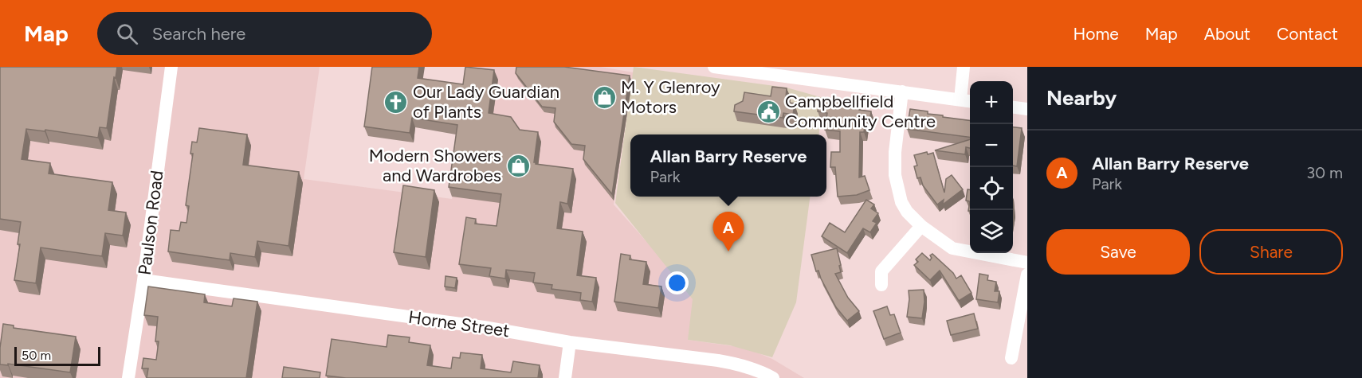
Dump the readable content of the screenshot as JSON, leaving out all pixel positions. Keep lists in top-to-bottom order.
{
  "streets": {
    "street": ["Paulson Road", "Horne Street"]
  },
  "crossings": [
    ["Paulson Road", "Horne Street"]
  ],
  "places": {
    "shop": ["M. Y Glenroy Motors", "Modern Showers and Wardrobes"],
    "church": ["Our Lady Guardian of Plants"],
    "public building": ["Campbellfield Community Centre"]
  },
  "scale_bar": "50 m",
  "page": {
    "header": "Map",
    "search": "Search here",
    "nav": [
      "Home",
      "Map",
      "About",
      "Contact"
    ],
    "heading": "Nearby",
    "map_buttons": ["+", "−"],
    "list": [
      {
        "mark": "A",
        "name": "Allan Barry Reserve",
        "note": "Park",
        "value": "30 m"
      }
    ],
    "popup": ["Allan Barry Reserve", "Park"],
    "pins": "A",
    "buttons": ["Save", "Share"],
    "scale": "50 m"
  }
}
